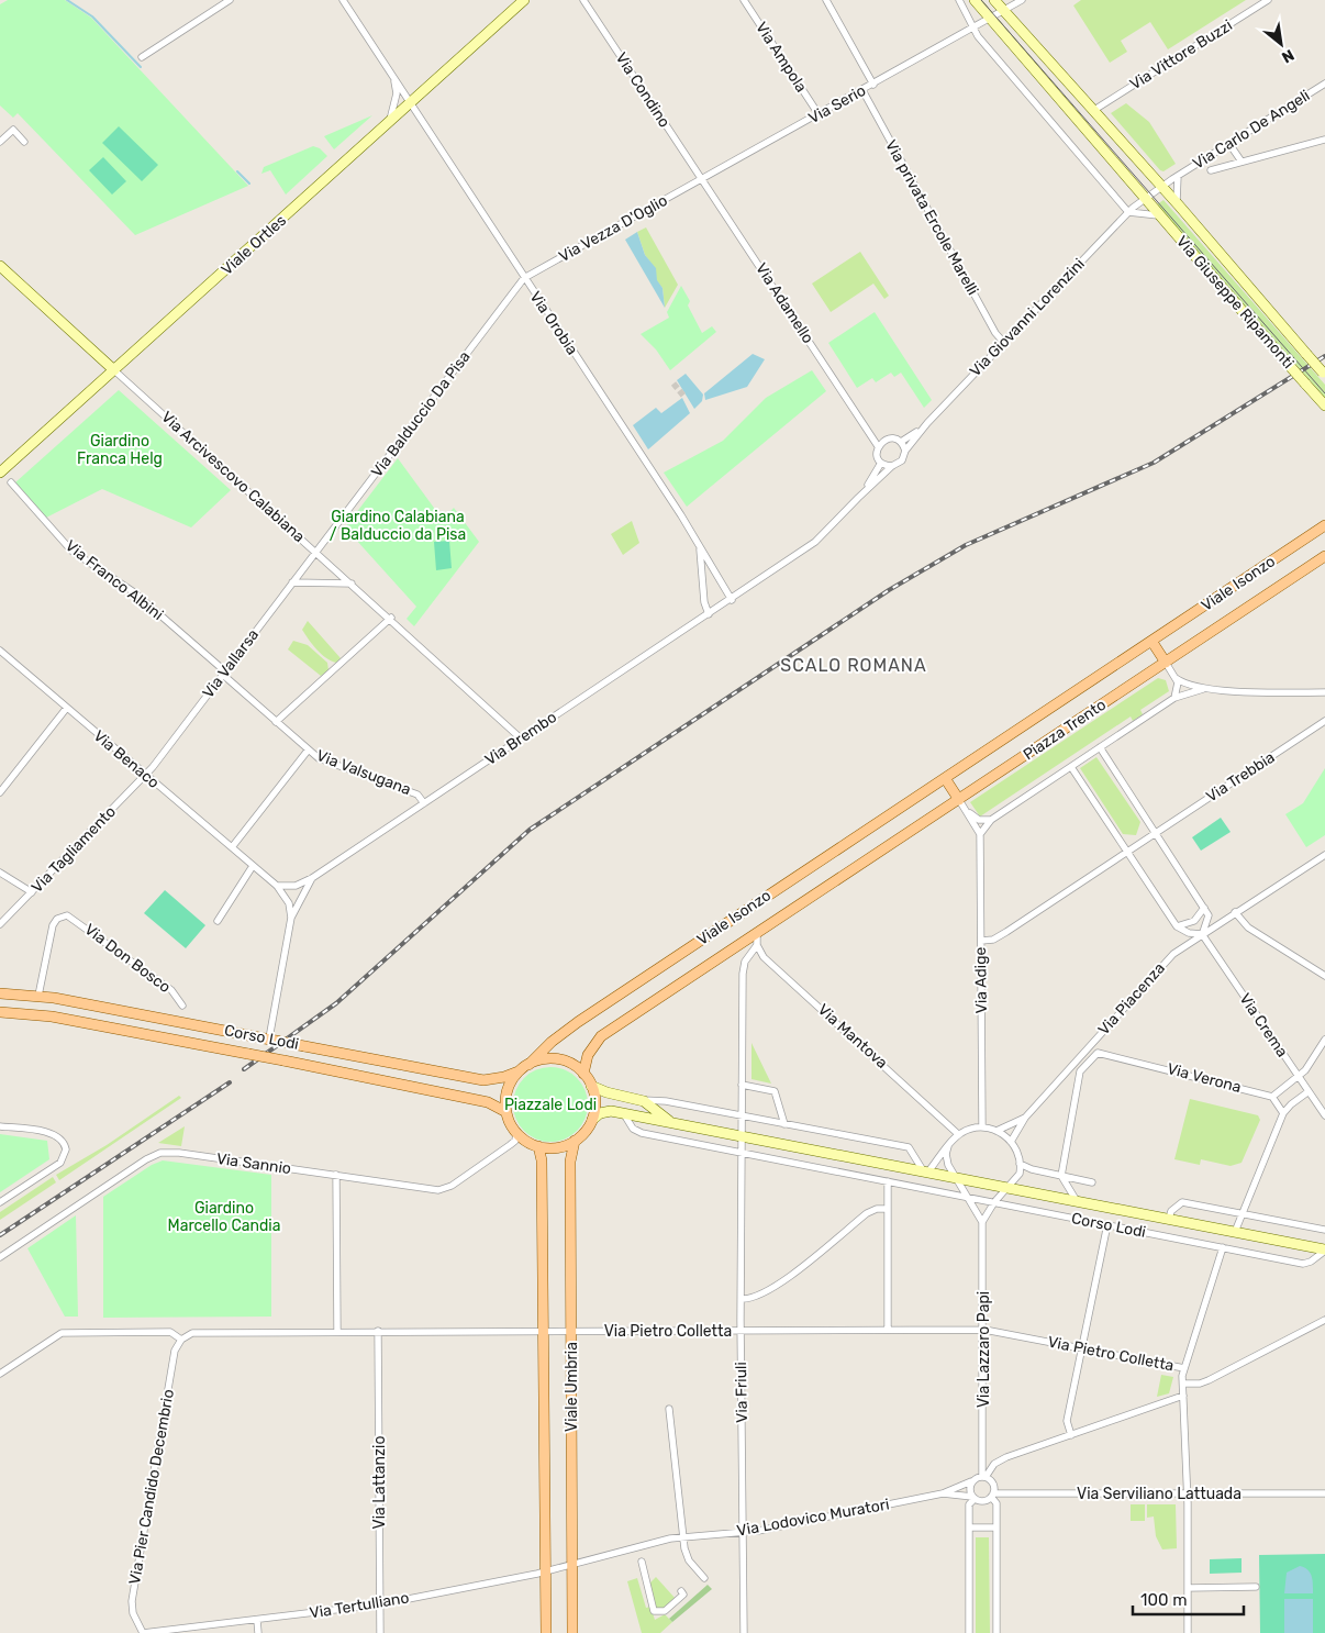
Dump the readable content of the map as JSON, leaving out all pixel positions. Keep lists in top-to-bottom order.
{
  "streets": {
    "main road": [
      "Viale Isonzo",
      "Piazza Trento",
      "Corso Lodi",
      "Viale Umbria"
    ],
    "street": [
      "Via Vittore Buzzi",
      "Via Ampola",
      "Via Condino",
      "Via Serio",
      "Via Carlo De Angeli",
      "Via privata Ercole Marelli",
      "Via Vezza D'Oglio",
      "Viale Ortles",
      "Via Giuseppe Ripamonti",
      "Via Adamello",
      "Via Giovanni Lorenzini",
      "Via Orobia",
      "Via Balduccio Da Pisa",
      "Via Arcivescovo Calabiana",
      "Via Franco Albini",
      "Via Vallarsa",
      "Via Brembo",
      "Via Benaco",
      "Via Valsugana",
      "Via Trebbia",
      "Via Tagliamento",
      "Via Don Bosco",
      "Via Adige",
      "Via Piacenza",
      "Via Crema",
      "Via Mantova",
      "Via Verona",
      "Via Sannio",
      "Via Pietro Colletta",
      "Via Lazzaro Papi",
      "Via Friuli",
      "Via Lattanzio",
      "Via Pier Candido Decembrio",
      "Via Serviliano Lattuada",
      "Via Lodovico Muratori",
      "Via Tertulliano"
    ]
  },
  "crossings": [
    ["Via Vittore Buzzi", "Via Giuseppe Ripamonti"],
    ["Via Ampola", "Via Serio"],
    ["Via Condino", "Via Serio"],
    ["Via Condino", "Via Vezza D'Oglio"],
    ["Via Condino", "Via Adamello"],
    ["Via Serio", "Via privata Ercole Marelli"],
    ["Via Serio", "Via Vezza D'Oglio"],
    ["Via Serio", "Via Adamello"],
    ["Via Carlo De Angeli", "Via Giuseppe Ripamonti"],
    ["Via privata Ercole Marelli", "Via Giovanni Lorenzini"],
    ["Via Vezza D'Oglio", "Via Adamello"],
    ["Via Vezza D'Oglio", "Via Orobia"],
    ["Via Vezza D'Oglio", "Via Balduccio Da Pisa"],
    ["Viale Ortles", "Via Orobia"],
    ["Viale Ortles", "Via Arcivescovo Calabiana"],
    ["Via Giuseppe Ripamonti", "Via Giovanni Lorenzini"],
    ["Via Giovanni Lorenzini", "Via Orobia"],
    ["Via Giovanni Lorenzini", "Via Brembo"],
    ["Via Orobia", "Via Balduccio Da Pisa"],
    ["Via Orobia", "Via Brembo"],
    ["Via Balduccio Da Pisa", "Via Arcivescovo Calabiana"],
    ["Via Balduccio Da Pisa", "Via Vallarsa"],
    ["Via Arcivescovo Calabiana", "Via Vallarsa"],
    ["Via Arcivescovo Calabiana", "Via Brembo"],
    ["Via Franco Albini", "Via Vallarsa"],
    ["Via Franco Albini", "Via Valsugana"],
    ["Viale Isonzo", "Piazza Trento"],
    ["Viale Isonzo", "Corso Lodi"],
    ["Viale Isonzo", "Via Sannio"],
    ["Viale Isonzo", "Viale Umbria"],
    ["Via Vallarsa", "Via Benaco"],
    ["Via Vallarsa", "Via Valsugana"],
    ["Via Vallarsa", "Via Tagliamento"],
    ["Via Brembo", "Via Benaco"],
    ["Via Brembo", "Via Valsugana"],
    ["Via Brembo", "Corso Lodi"],
    ["Via Benaco", "Via Tagliamento"],
    ["Via Don Bosco", "Corso Lodi"],
    ["Via Adige", "Via Piacenza"],
    ["Via Adige", "Via Mantova"],
    ["Via Adige", "Corso Lodi"],
    ["Via Adige", "Via Lazzaro Papi"],
    ["Via Piacenza", "Via Crema"],
    ["Via Piacenza", "Via Mantova"],
    ["Via Piacenza", "Corso Lodi"],
    ["Via Piacenza", "Via Verona"],
    ["Via Piacenza", "Via Lazzaro Papi"],
    ["Via Mantova", "Corso Lodi"],
    ["Via Mantova", "Via Lazzaro Papi"],
    ["Via Mantova", "Via Friuli"],
    ["Corso Lodi", "Via Sannio"],
    ["Corso Lodi", "Via Lazzaro Papi"],
    ["Corso Lodi", "Viale Umbria"],
    ["Corso Lodi", "Via Friuli"],
    ["Via Sannio", "Viale Umbria"],
    ["Via Pietro Colletta", "Via Lazzaro Papi"],
    ["Via Pietro Colletta", "Viale Umbria"],
    ["Via Pietro Colletta", "Via Friuli"],
    ["Via Pietro Colletta", "Via Lattanzio"],
    ["Via Pietro Colletta", "Via Pier Candido Decembrio"],
    ["Via Lazzaro Papi", "Via Serviliano Lattuada"],
    ["Via Lazzaro Papi", "Via Lodovico Muratori"],
    ["Viale Umbria", "Via Lodovico Muratori"],
    ["Viale Umbria", "Via Tertulliano"],
    ["Via Friuli", "Via Lodovico Muratori"],
    ["Via Lattanzio", "Via Tertulliano"],
    ["Via Pier Candido Decembrio", "Via Tertulliano"],
    ["Via Serviliano Lattuada", "Via Lodovico Muratori"],
    ["Via Lodovico Muratori", "Via Tertulliano"]
  ],
  "districts": ["SCALO ROMANA"],
  "parks": [
    "Giardino Franca Helg",
    "Giardino Calabiana / Balduccio da Pisa",
    "Piazzale Lodi",
    "Giardino Marcello Candia"
  ],
  "scale_bar": "100 m",
  "north": "bottom right"
}
